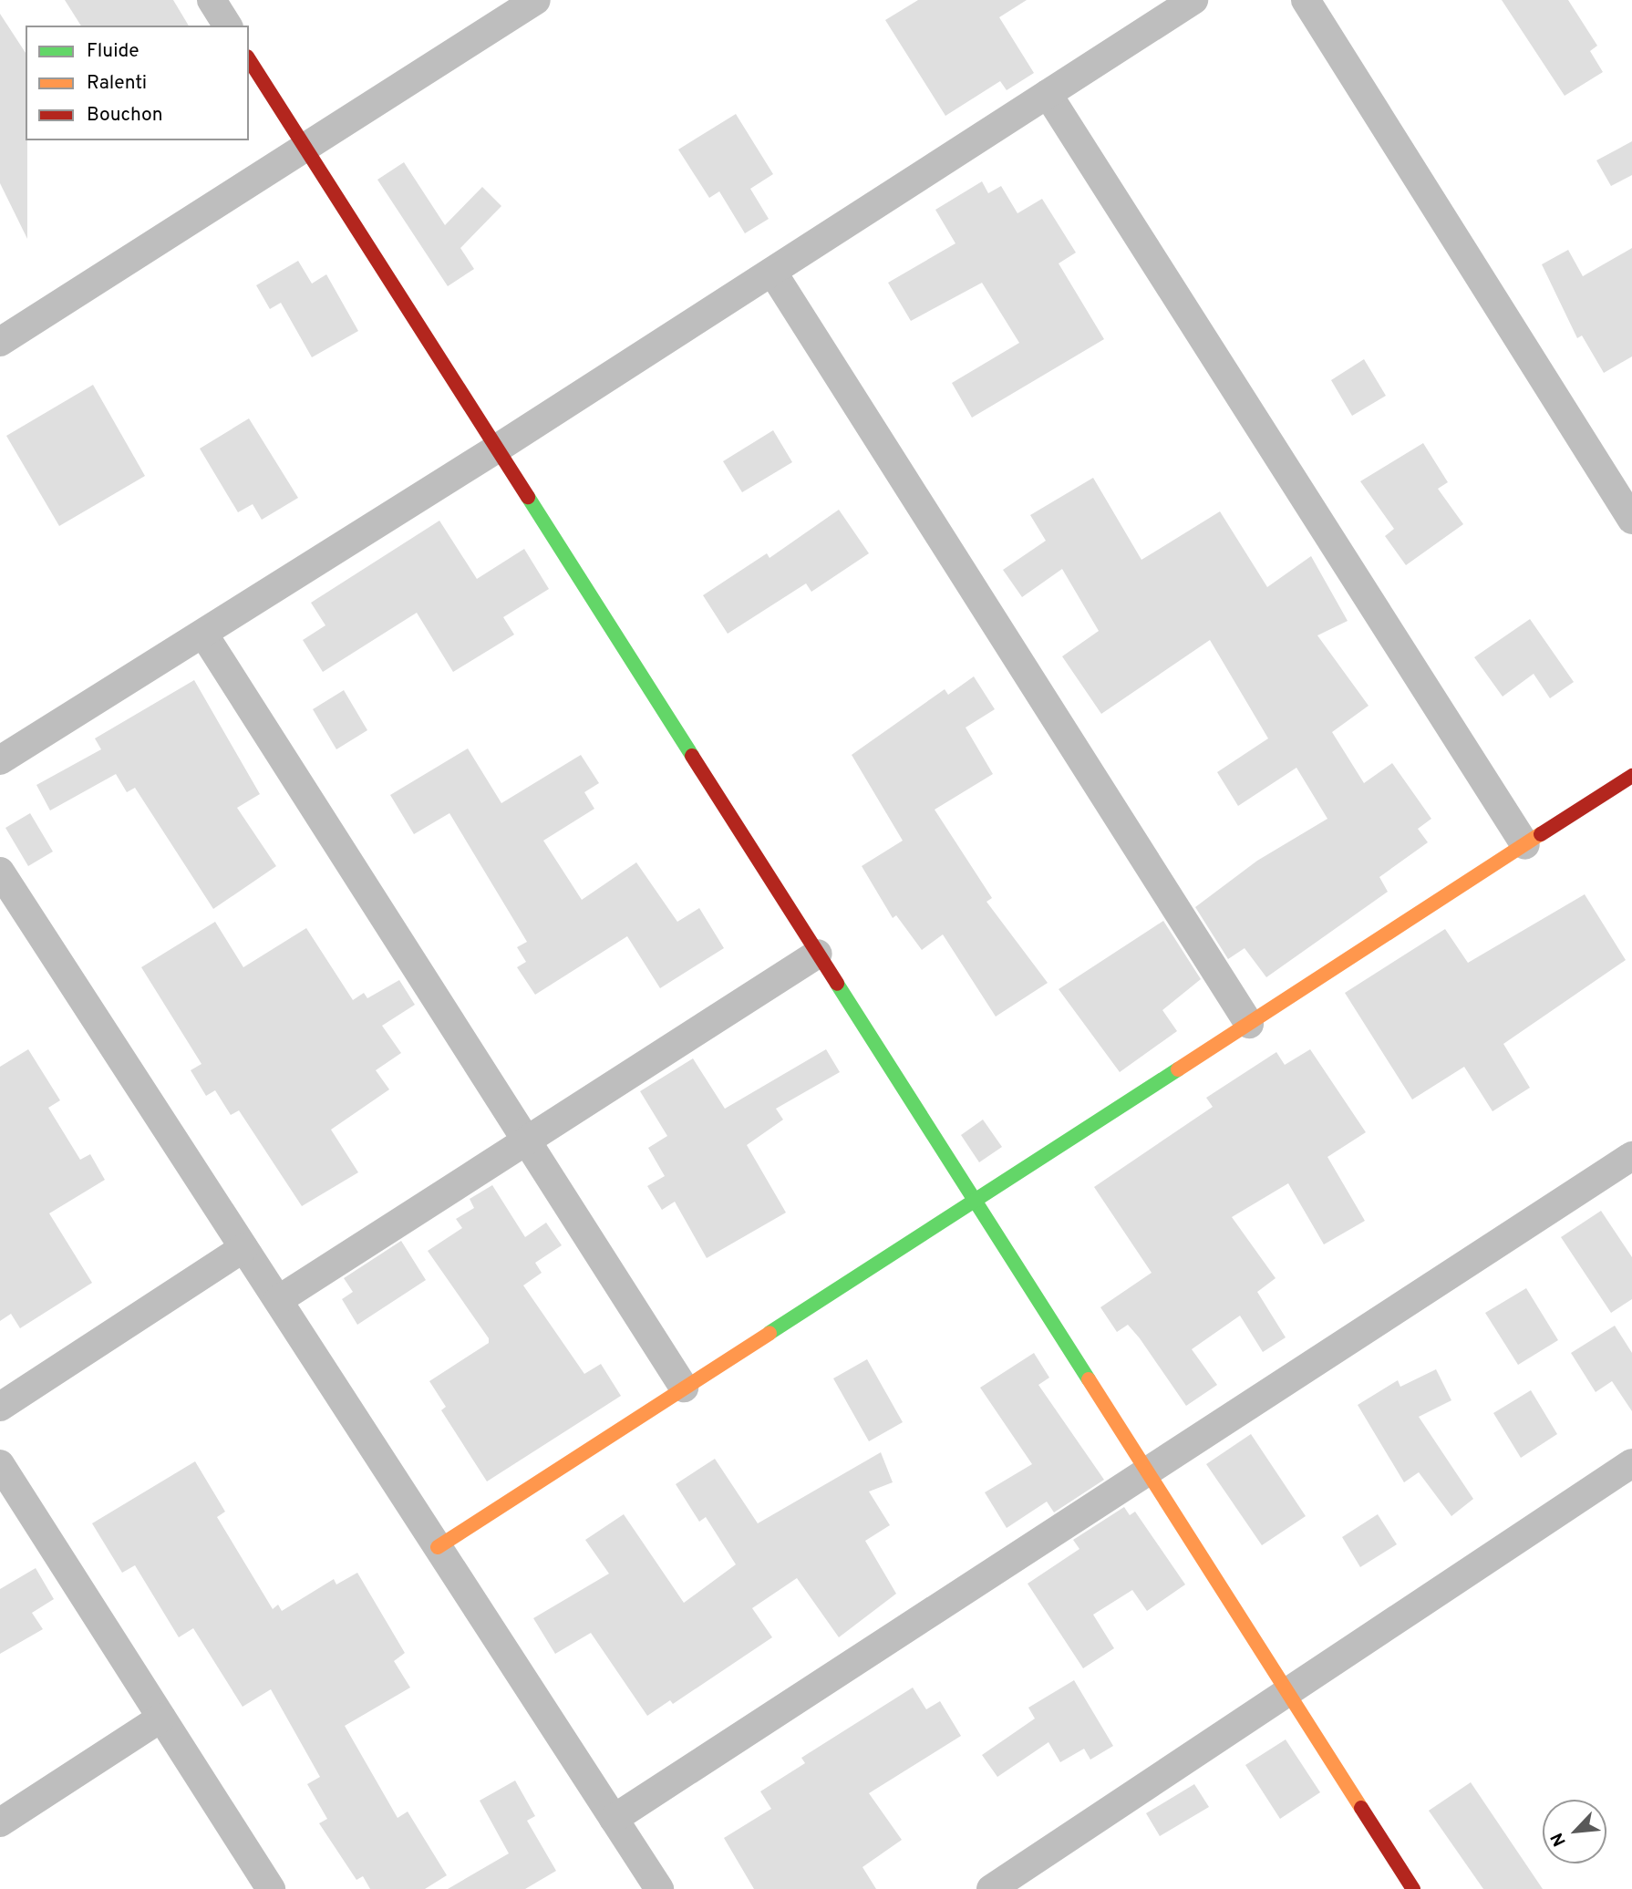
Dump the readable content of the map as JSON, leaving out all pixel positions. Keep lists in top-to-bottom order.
{
  "legend": ["Fluide", "Ralenti", "Bouchon"],
  "north": "bottom left"
}
